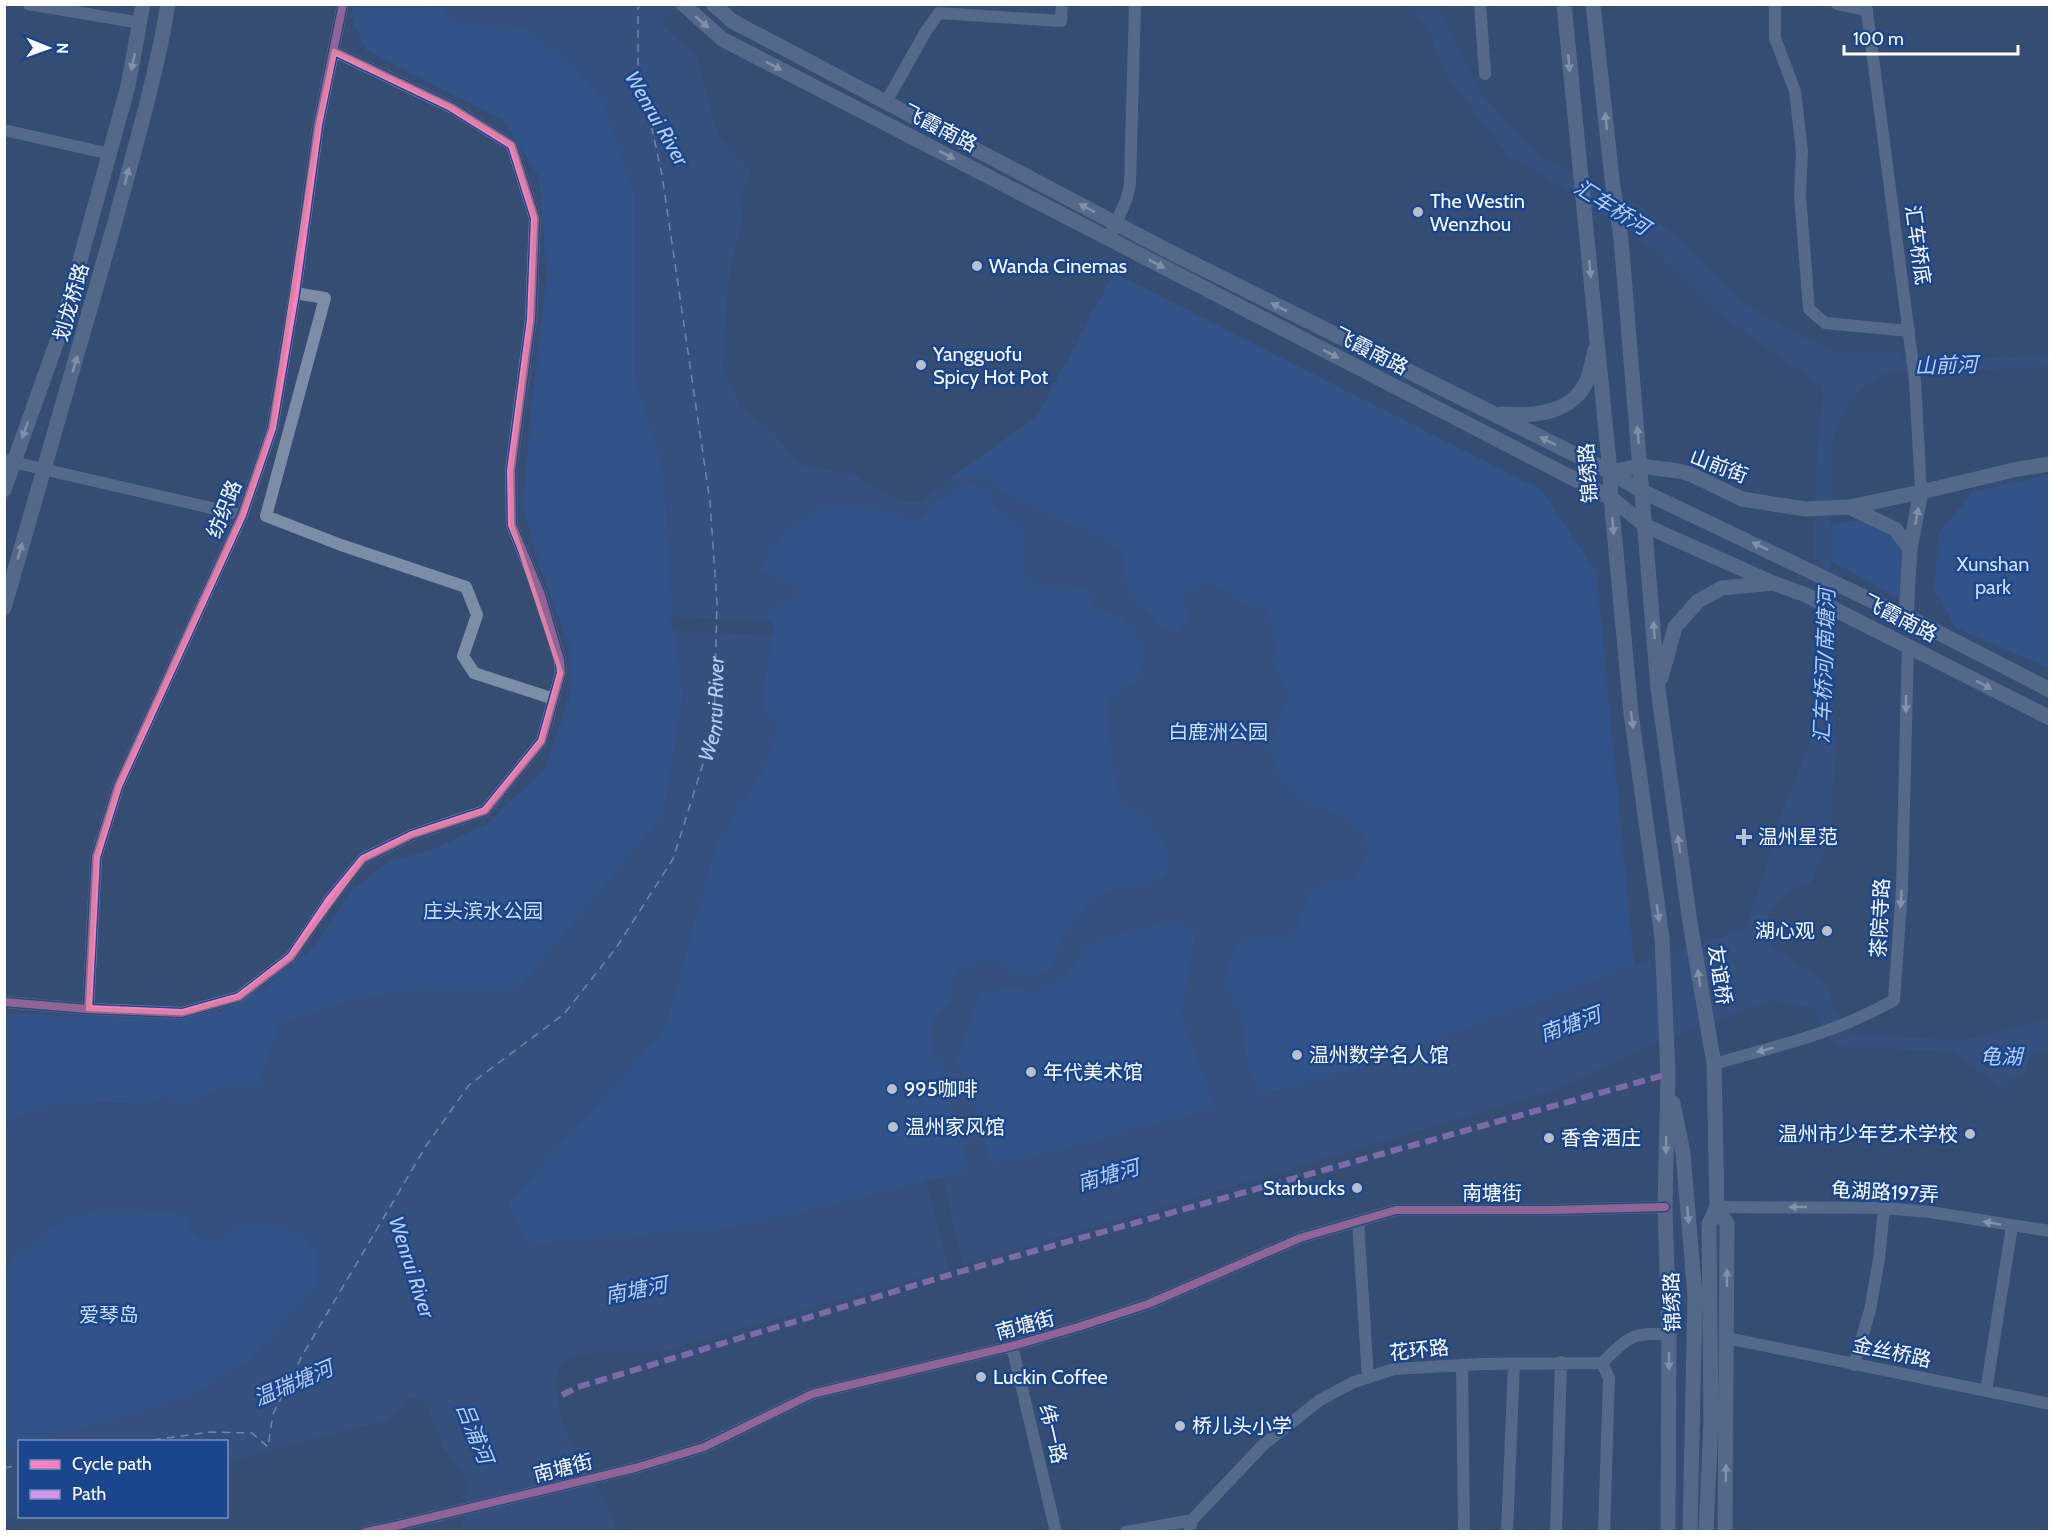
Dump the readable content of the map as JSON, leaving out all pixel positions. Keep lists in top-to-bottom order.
{
  "streets": {
    "main road": [
      "飞霞南路",
      "划龙桥路",
      "山前街",
      "锦绣路",
      "友谊桥"
    ],
    "street": [
      "汇车桥底",
      "纺织路",
      "茶院寺路",
      "龟湖路197弄",
      "南塘街",
      "花环路",
      "金丝桥路",
      "纬一路"
    ]
  },
  "crossings": [
    ["飞霞南路", "山前街"],
    ["飞霞南路", "锦绣路"],
    ["飞霞南路", "茶院寺路"],
    ["汇车桥底", "山前街"],
    ["山前街", "锦绣路"],
    ["锦绣路", "茶院寺路"],
    ["锦绣路", "友谊桥"],
    ["锦绣路", "龟湖路197弄"],
    ["锦绣路", "南塘街"],
    ["锦绣路", "金丝桥路"],
    ["南塘街", "纬一路"]
  ],
  "one_way": ["茶院寺路", "友谊桥", "龟湖路197弄"],
  "water": [
    "Wenrui River",
    "汇车桥河",
    "山前河",
    "汇车桥河/南塘河",
    "南塘河",
    "龟湖",
    "温瑞塘河",
    "吕浦河"
  ],
  "parks": [
    "Xunshan park",
    "白鹿洲公园",
    "庄头滨水公园",
    "爱琴岛"
  ],
  "places": {
    "other": [
      "The Westin Wenzhou",
      "Wanda Cinemas",
      "Yangguofu Spicy Hot Pot",
      "湖心观",
      "温州数学名人馆",
      "年代美术馆",
      "995咖啡",
      "温州家风馆",
      "温州市少年艺术学校",
      "香舍酒庄",
      "Starbucks",
      "Luckin Coffee",
      "桥儿头小学"
    ],
    "health": ["温州星范"]
  },
  "legend": ["Cycle path", "Path"],
  "scale_bar": "100 m",
  "north": "right"
}
